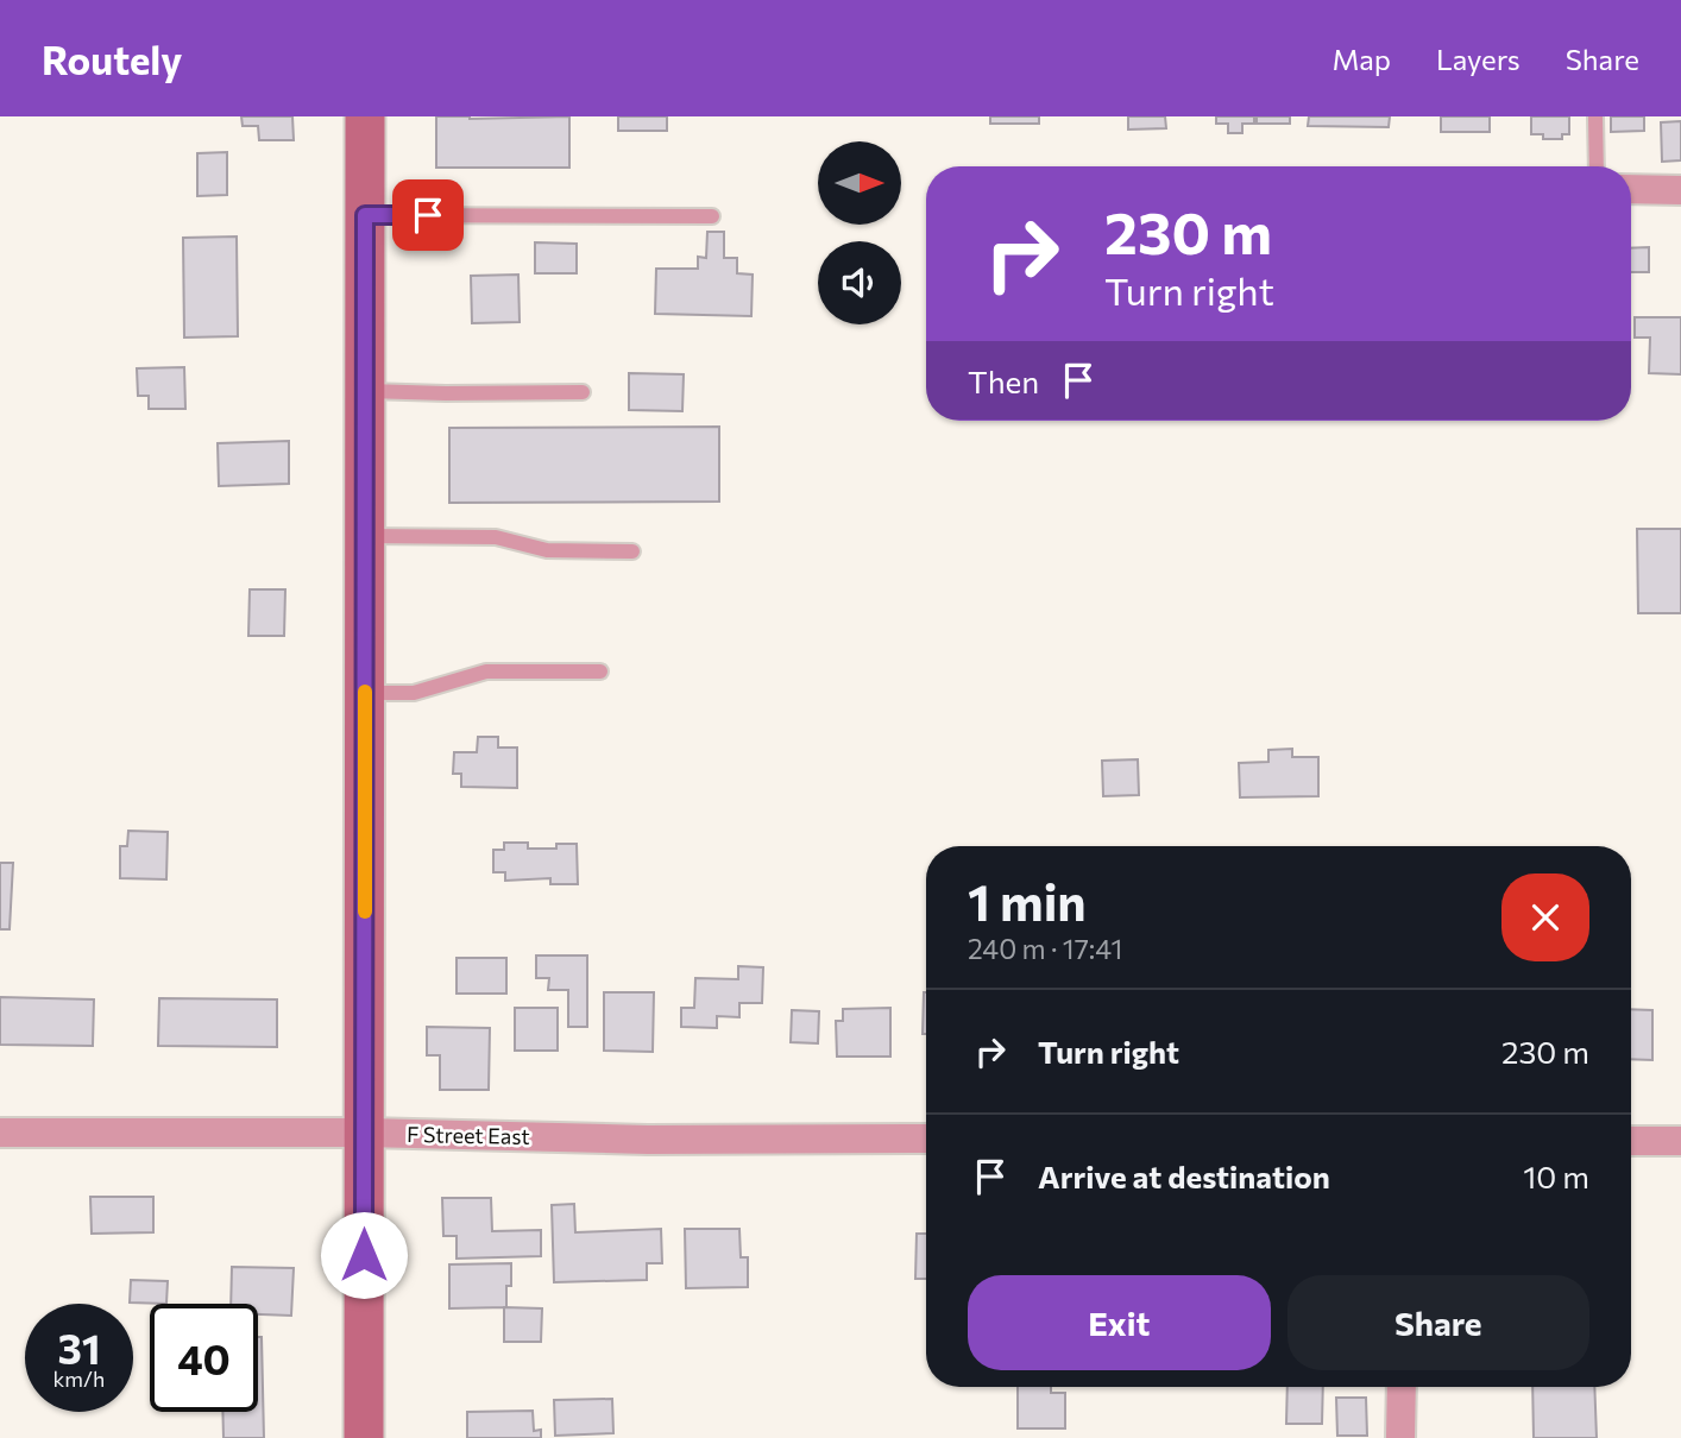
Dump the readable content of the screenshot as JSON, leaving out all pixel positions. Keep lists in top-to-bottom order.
{
  "streets": {
    "street": ["F Street East"]
  },
  "north": "right",
  "page": {
    "header": "Routely",
    "nav": ["Map", "Layers", "Share"],
    "turn": ["230 m", "Turn right"],
    "then": "Then",
    "heading": ["1 min", "240 m · 17:41"],
    "list": [
      {
        "name": "Turn right",
        "value": "230 m"
      },
      {
        "name": "Arrive at destination",
        "value": "10 m"
      }
    ],
    "buttons": ["Exit", "Share"],
    "speed": "31 km/h",
    "limit": "40"
  }
}
